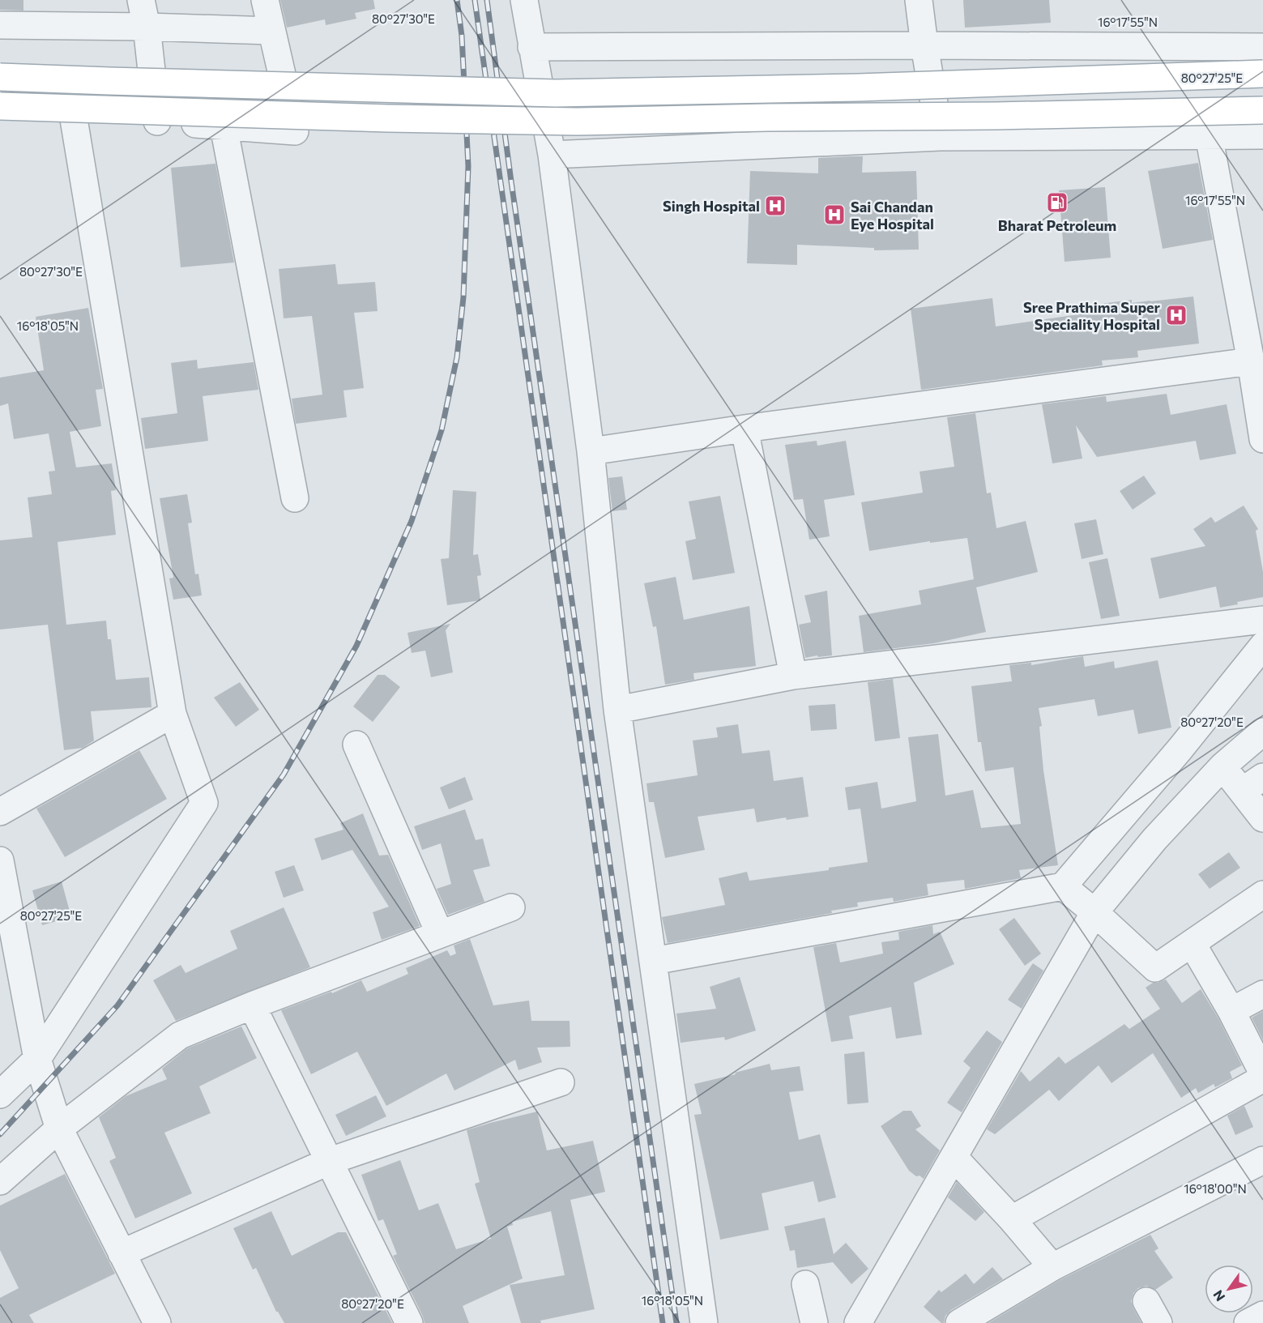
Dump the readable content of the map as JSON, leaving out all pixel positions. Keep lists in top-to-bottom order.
{
  "places": {
    "fuel station": ["Bharat Petroleum"],
    "hospital": ["Singh Hospital", "Sai Chandan Eye Hospital", "Sree Prathima Super Speciality Hospital"]
  },
  "north": "bottom left",
  "coordinates": [
    "80°27'30\"E",
    "16°17'55\"N",
    "80°27'25\"E",
    "16°18'05\"N",
    "80°27'20\"E",
    "16°18'00\"N"
  ]
}
